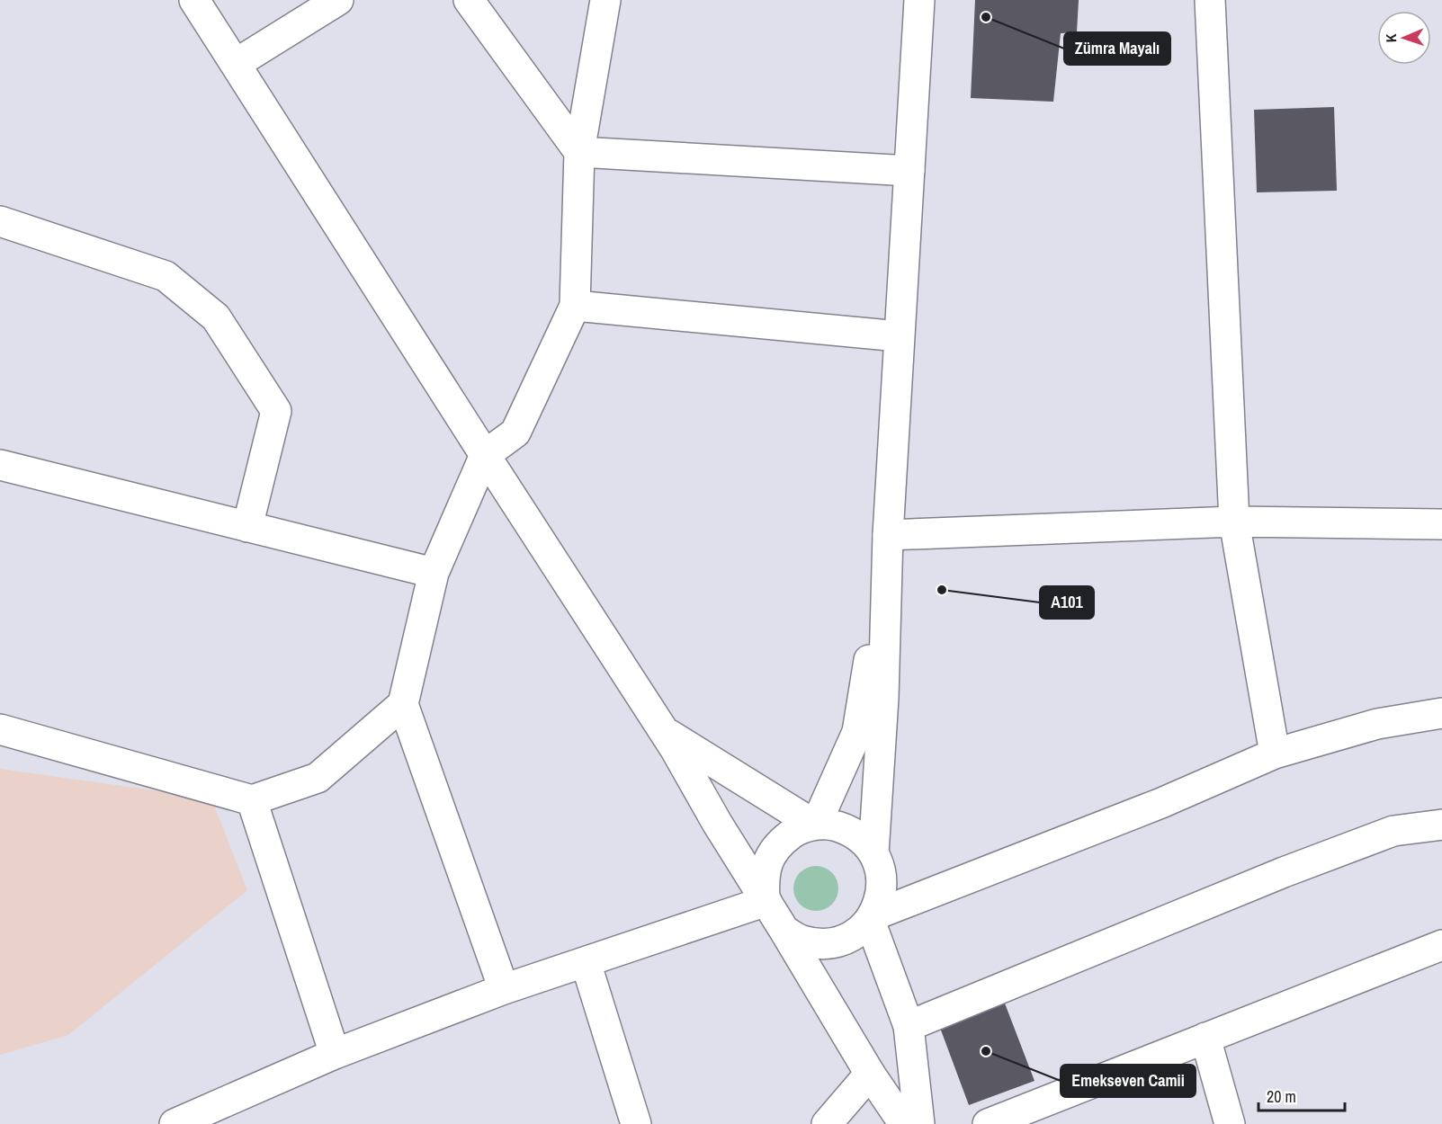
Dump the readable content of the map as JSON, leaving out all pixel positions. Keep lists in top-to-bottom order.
{
  "places": ["Zümra Mayalı", "A101", "Emekseven Camii"],
  "scale_bar": "20 m",
  "north": "left"
}
